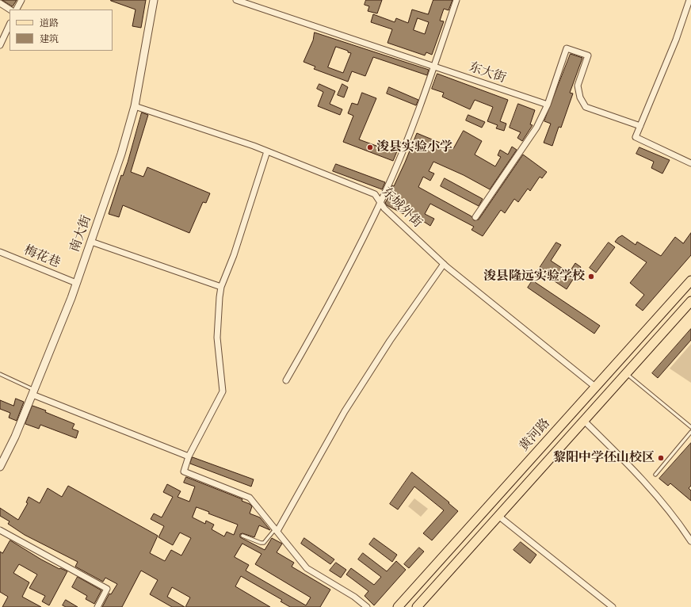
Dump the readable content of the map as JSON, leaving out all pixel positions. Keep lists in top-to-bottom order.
{
  "streets": {
    "main road": ["黄河路"],
    "street": [
      "东大街",
      "东城外街",
      "南大街",
      "梅花巷"
    ]
  },
  "crossings": [
    ["东城外街", "南大街"],
    ["东城外街", "黄河路"],
    ["南大街", "梅花巷"]
  ],
  "places": ["浚县实验小学", "浚县隆远实验学校", "黎阳中学伾山校区"],
  "legend": ["道路", "建筑"]
}
